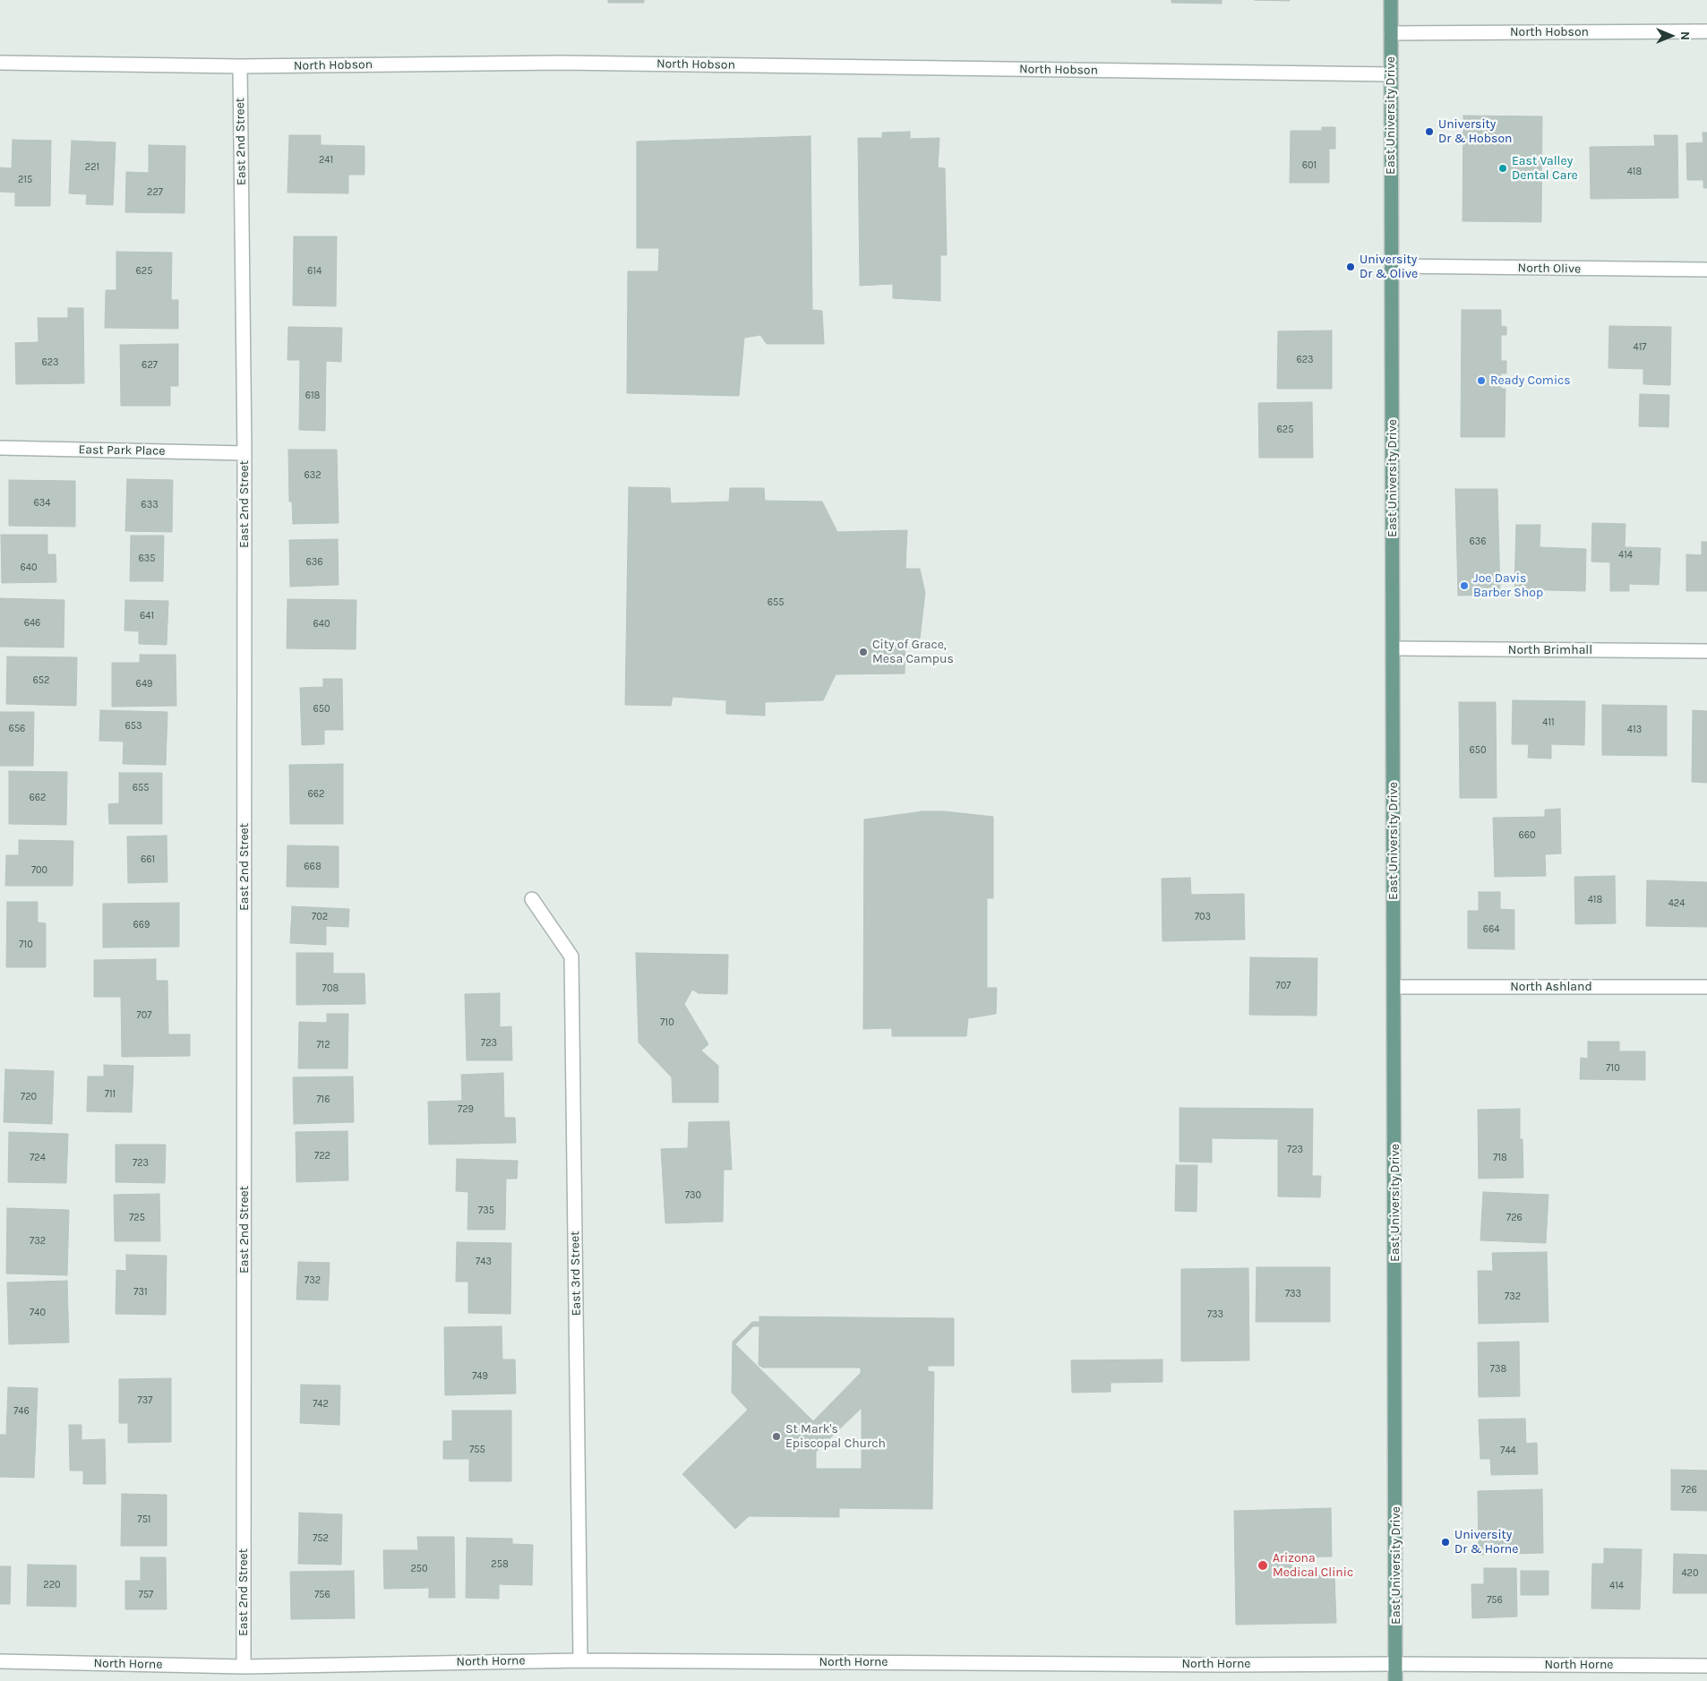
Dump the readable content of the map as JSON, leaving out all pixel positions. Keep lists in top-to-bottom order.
{
  "streets": {
    "main road": ["East University Drive"],
    "street": [
      "North Hobson",
      "East 2nd Street",
      "North Olive",
      "East Park Place",
      "North Brimhall",
      "North Ashland",
      "East 3rd Street",
      "North Horne"
    ]
  },
  "crossings": [
    ["North Hobson", "East University Drive"],
    ["North Hobson", "East 2nd Street"],
    ["East University Drive", "North Olive"],
    ["East University Drive", "North Brimhall"],
    ["East University Drive", "North Ashland"],
    ["East University Drive", "North Horne"],
    ["East 2nd Street", "East Park Place"],
    ["East 2nd Street", "North Horne"],
    ["East 3rd Street", "North Horne"]
  ],
  "places": [
    "University Dr & Hobson",
    "East Valley Dental Care",
    "University Dr & Olive",
    "Ready Comics",
    "Joe Davis Barber Shop",
    "City of Grace, Mesa Campus",
    "St Mark's Episcopal Church",
    "University Dr & Horne",
    "Arizona Medical Clinic"
  ],
  "house_numbers": [
    "241",
    "601",
    "221",
    "418",
    "215",
    "227",
    "625",
    "614",
    "417",
    "623",
    "623",
    "627",
    "618",
    "625",
    "632",
    "634",
    "633",
    "636",
    "414",
    "635",
    "636",
    "640",
    "655",
    "641",
    "646",
    "640",
    "652",
    "649",
    "650",
    "411",
    "653",
    "656",
    "413",
    "650",
    "655",
    "662",
    "662",
    "660",
    "661",
    "668",
    "700",
    "418",
    "424",
    "702",
    "703",
    "669",
    "664",
    "710",
    "707",
    "708",
    "707",
    "710",
    "723",
    "712",
    "710",
    "711",
    "720",
    "716",
    "729",
    "723",
    "722",
    "724",
    "718",
    "723",
    "730",
    "735",
    "725",
    "726",
    "732",
    "743",
    "732",
    "731",
    "733",
    "732",
    "740",
    "733",
    "738",
    "749",
    "737",
    "742",
    "746",
    "755",
    "744",
    "726",
    "751",
    "752",
    "258",
    "250",
    "420",
    "220",
    "414",
    "757",
    "756",
    "756"
  ],
  "north": "right"
}
